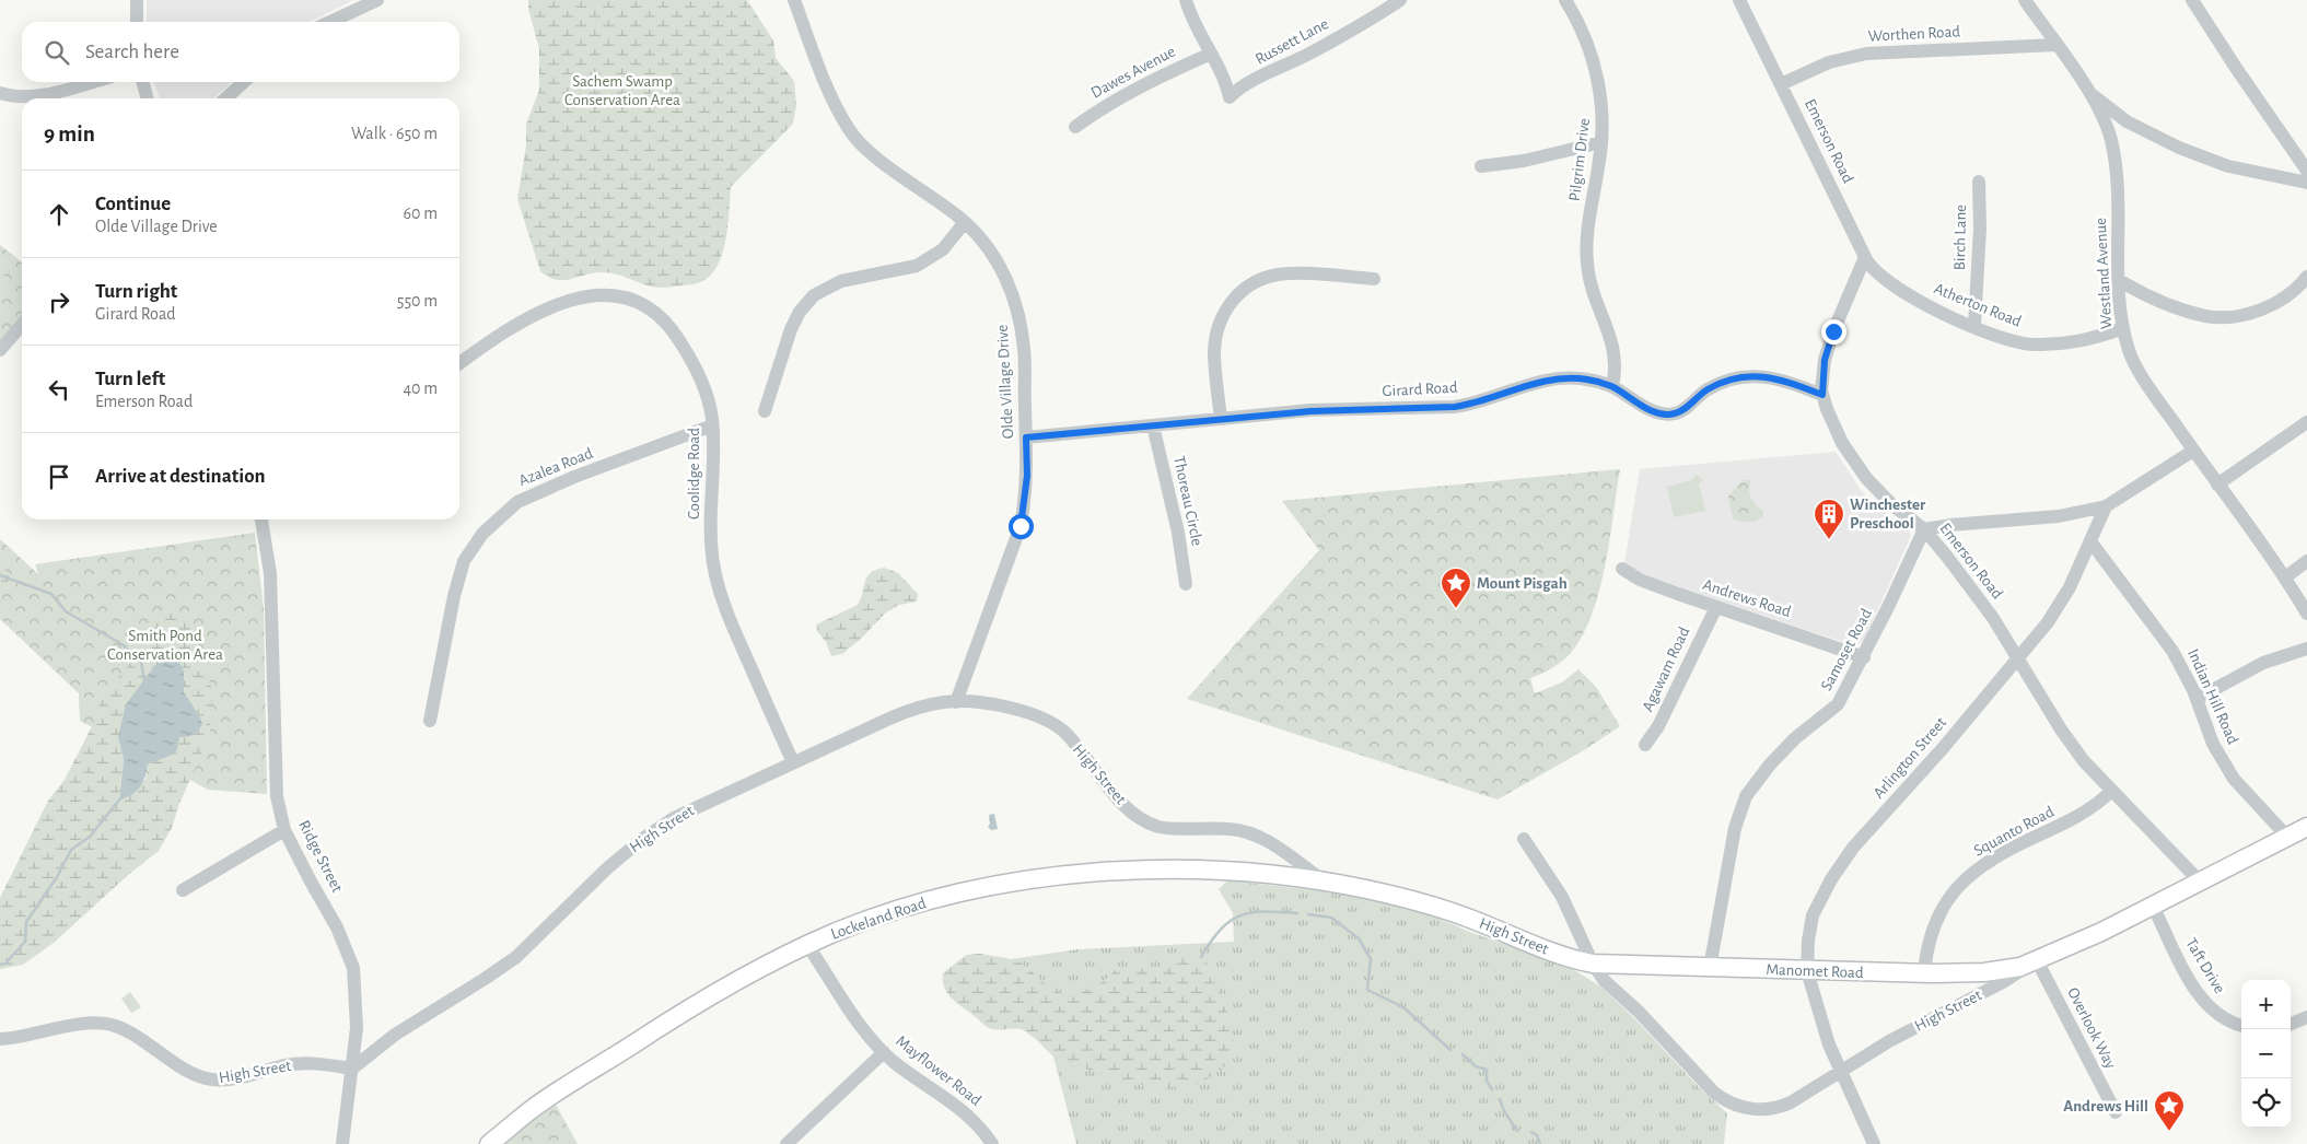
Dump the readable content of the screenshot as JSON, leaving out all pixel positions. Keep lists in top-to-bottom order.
{
  "streets": {
    "main road": ["High Street", "Lockeland Road", "Manomet Road"],
    "street": [
      "Worthen Road",
      "Russett Lane",
      "Dawes Avenue",
      "Emerson Road",
      "Pilgrim Drive",
      "Birch Lane",
      "Westland Avenue",
      "Atherton Road",
      "Olde Village Drive",
      "Girard Road",
      "Azalea Road",
      "Coolidge Road",
      "Thoreau Circle",
      "Andrews Road",
      "Samoset Road",
      "Agawam Road",
      "Indian Hill Road",
      "Arlington Street",
      "Squanto Road",
      "Ridge Street",
      "Taft Drive",
      "Overlook Way",
      "Mayflower Road"
    ]
  },
  "crossings": [
    ["Worthen Road", "Emerson Road"],
    ["Worthen Road", "Westland Avenue"],
    ["Russett Lane", "Dawes Avenue"],
    ["Emerson Road", "Atherton Road"],
    ["Emerson Road", "Girard Road"],
    ["Emerson Road", "Samoset Road"],
    ["Emerson Road", "Arlington Street"],
    ["Emerson Road", "High Street"],
    ["Emerson Road", "Squanto Road"],
    ["Pilgrim Drive", "Girard Road"],
    ["Birch Lane", "Atherton Road"],
    ["Westland Avenue", "Atherton Road"],
    ["Olde Village Drive", "Girard Road"],
    ["Olde Village Drive", "High Street"],
    ["Girard Road", "Thoreau Circle"],
    ["Azalea Road", "Coolidge Road"],
    ["Coolidge Road", "High Street"],
    ["Andrews Road", "Samoset Road"],
    ["Andrews Road", "Agawam Road"],
    ["Samoset Road", "Manomet Road"],
    ["Indian Hill Road", "Arlington Street"],
    ["Indian Hill Road", "High Street"],
    ["Arlington Street", "High Street"],
    ["Arlington Street", "Manomet Road"],
    ["High Street", "Ridge Street"],
    ["High Street", "Lockeland Road"],
    ["High Street", "Taft Drive"],
    ["High Street", "Manomet Road"],
    ["High Street", "Overlook Way"],
    ["Squanto Road", "Manomet Road"],
    ["Lockeland Road", "Mayflower Road"],
    ["Manomet Road", "Overlook Way"]
  ],
  "parks": ["Sachem Swamp Conservation Area", "Smith Pond Conservation Area"],
  "places": {
    "building": ["Winchester Preschool"],
    "place": ["Mount Pisgah", "Andrews Hill"]
  },
  "page": {
    "search": "Search here",
    "heading": ["9 min", "Walk · 650 m"],
    "list": [
      ["Continue", "Olde Village Drive", "60 m"],
      ["Turn right", "Girard Road", "550 m"],
      ["Turn left", "Emerson Road", "40 m"],
      "Arrive at destination"
    ],
    "map_buttons": ["+", "−"]
  }
}
